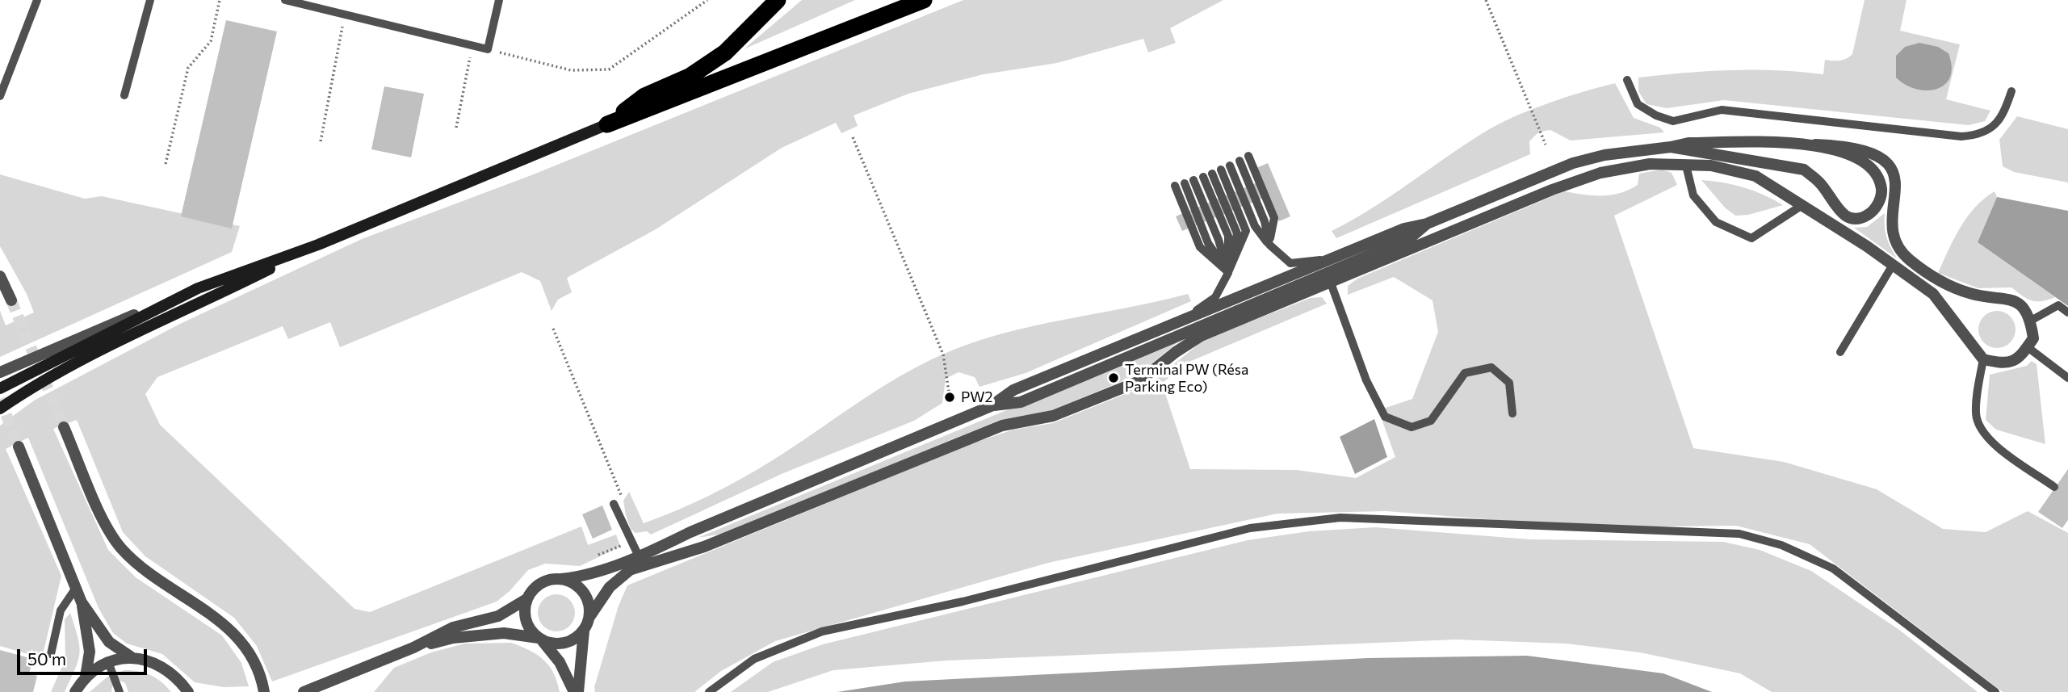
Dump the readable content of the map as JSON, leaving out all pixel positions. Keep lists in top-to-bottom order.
{
  "places": ["Terminal PW (Résa Parking Eco)", "PW2"],
  "scale_bar": "50 m"
}
